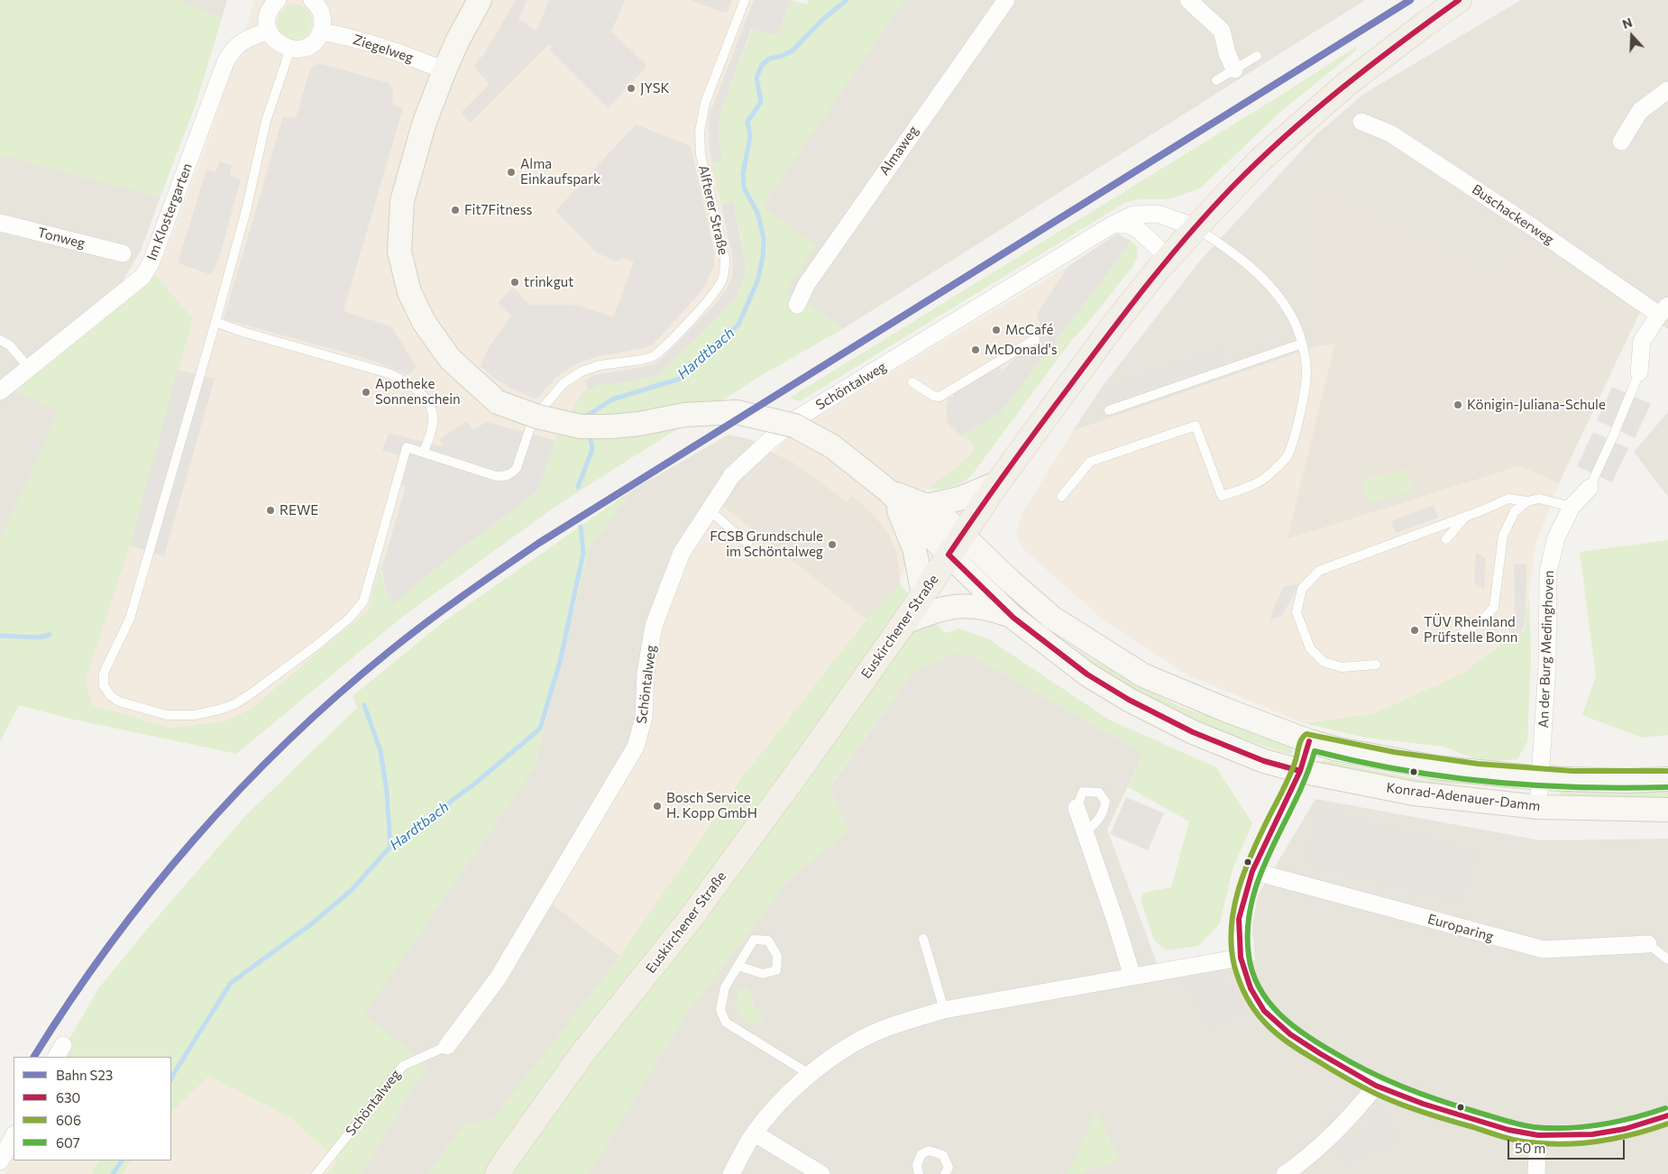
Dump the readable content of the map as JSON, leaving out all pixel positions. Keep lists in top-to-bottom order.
{
  "streets": {
    "main road": ["Euskirchener Straße", "Konrad-Adenauer-Damm"],
    "street": [
      "Ziegelweg",
      "Almaweg",
      "Im Klostergarten",
      "Buschackerweg",
      "Tonweg",
      "Schöntalweg",
      "An der Burg Medinghoven",
      "Europaring"
    ],
    "lane": ["Alfterer Straße"]
  },
  "crossings": [
    ["Buschackerweg", "An der Burg Medinghoven"],
    ["Schöntalweg", "Euskirchener Straße"],
    ["Euskirchener Straße", "Konrad-Adenauer-Damm"],
    ["An der Burg Medinghoven", "Konrad-Adenauer-Damm"]
  ],
  "water": ["Hardtbach"],
  "places": [
    "JYSK",
    "Alma Einkaufspark",
    "Fit7Fitness",
    "trinkgut",
    "McCafé",
    "McDonald's",
    "Apotheke Sonnenschein",
    "Königin-Juliana-Schule",
    "REWE",
    "FCSB Grundschule im Schöntalweg",
    "TÜV Rheinland Prüfstelle Bonn",
    "Bosch Service H. Kopp GmbH"
  ],
  "lines": [
    "rail line S23",
    "transit line 630",
    "transit line 606",
    "transit line 607"
  ],
  "legend": [
    "Bahn S23",
    "630",
    "606",
    "607"
  ],
  "scale_bar": "50 m",
  "north": "top"
}
